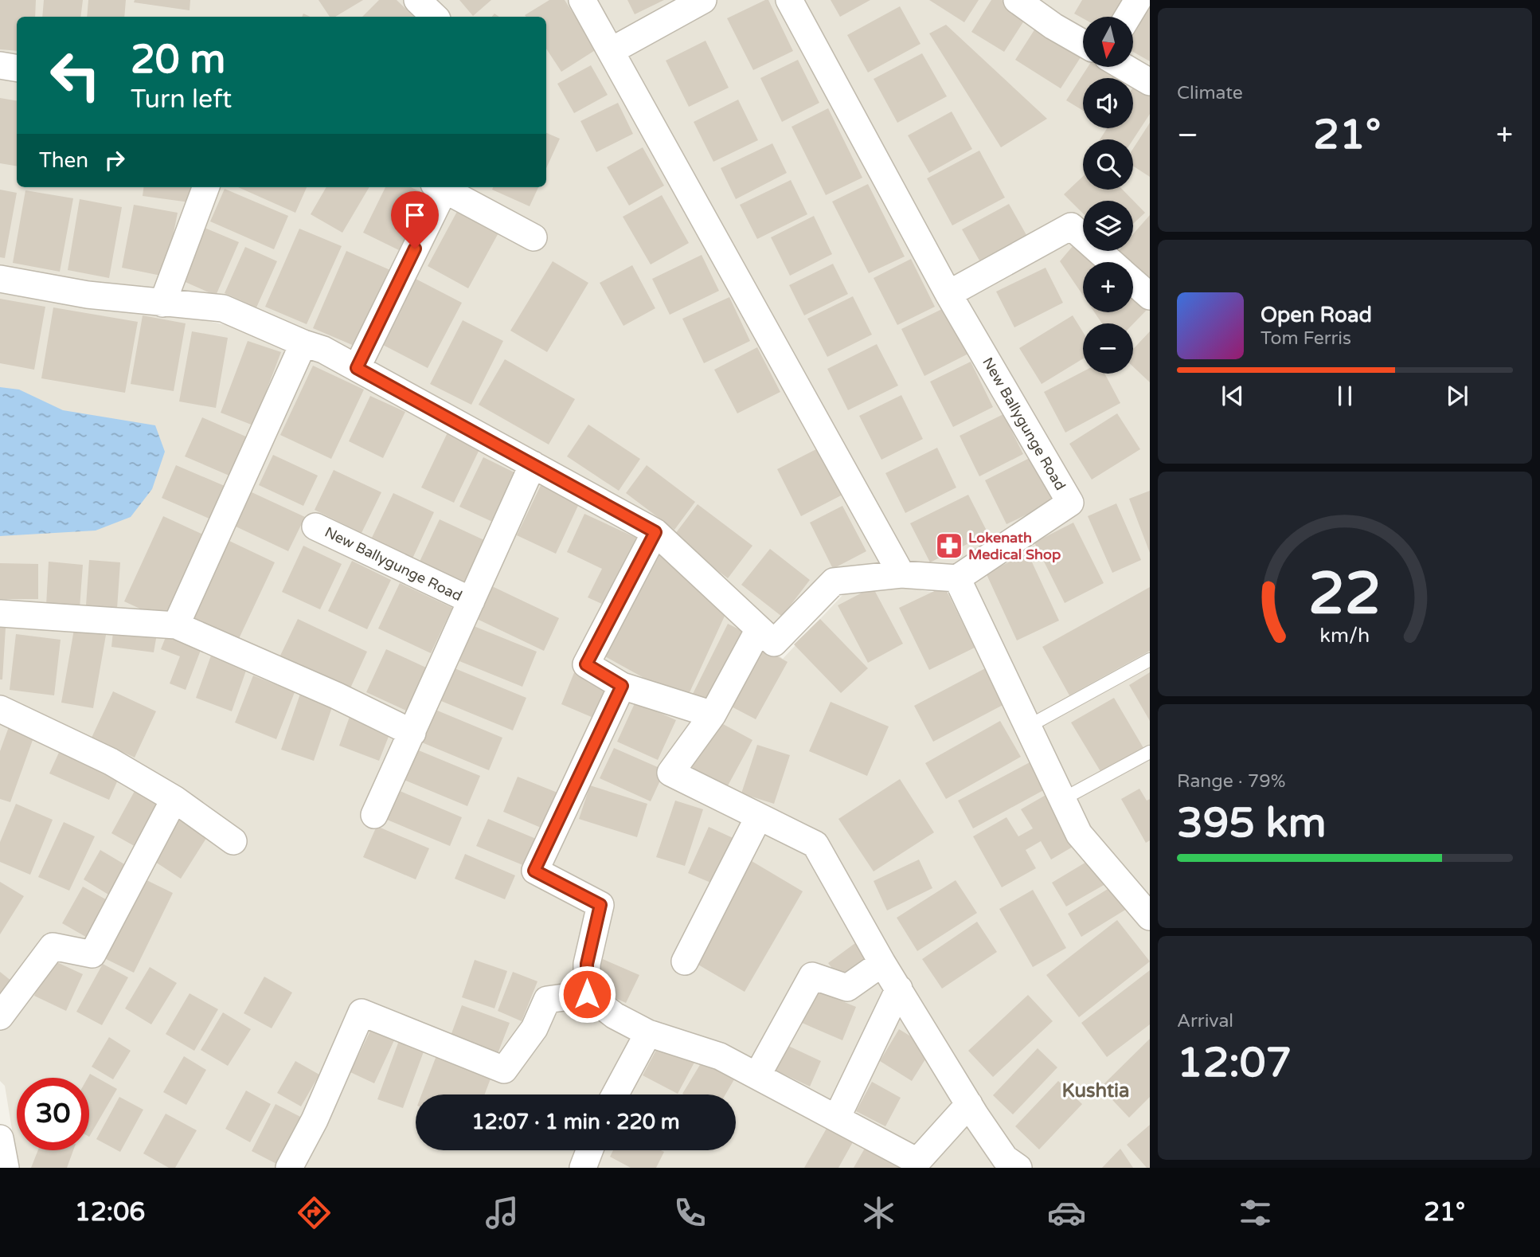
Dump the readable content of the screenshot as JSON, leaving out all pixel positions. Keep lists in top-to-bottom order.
{
  "streets": {
    "street": ["New Ballygunge Road"]
  },
  "districts": ["Kushtia"],
  "places": {
    "pharmacy": ["Lokenath Medical Shop"]
  },
  "north": "bottom",
  "page": {
    "tile": [
      "Climate",
      ["Range · 79%", "395 km"],
      ["Arrival", "12:07"]
    ],
    "map_buttons": ["+", "−"],
    "turn": ["20 m", "Turn left"],
    "heat": ["−", "21°", "+"],
    "then": "Then",
    "song": ["Open Road", "Tom Ferris"],
    "limit": "30",
    "trip": "12:07 · 1 min · 220 m",
    "tabs": ["12:06", "21°"],
    "gauge": ["22", "km/h"]
  }
}
